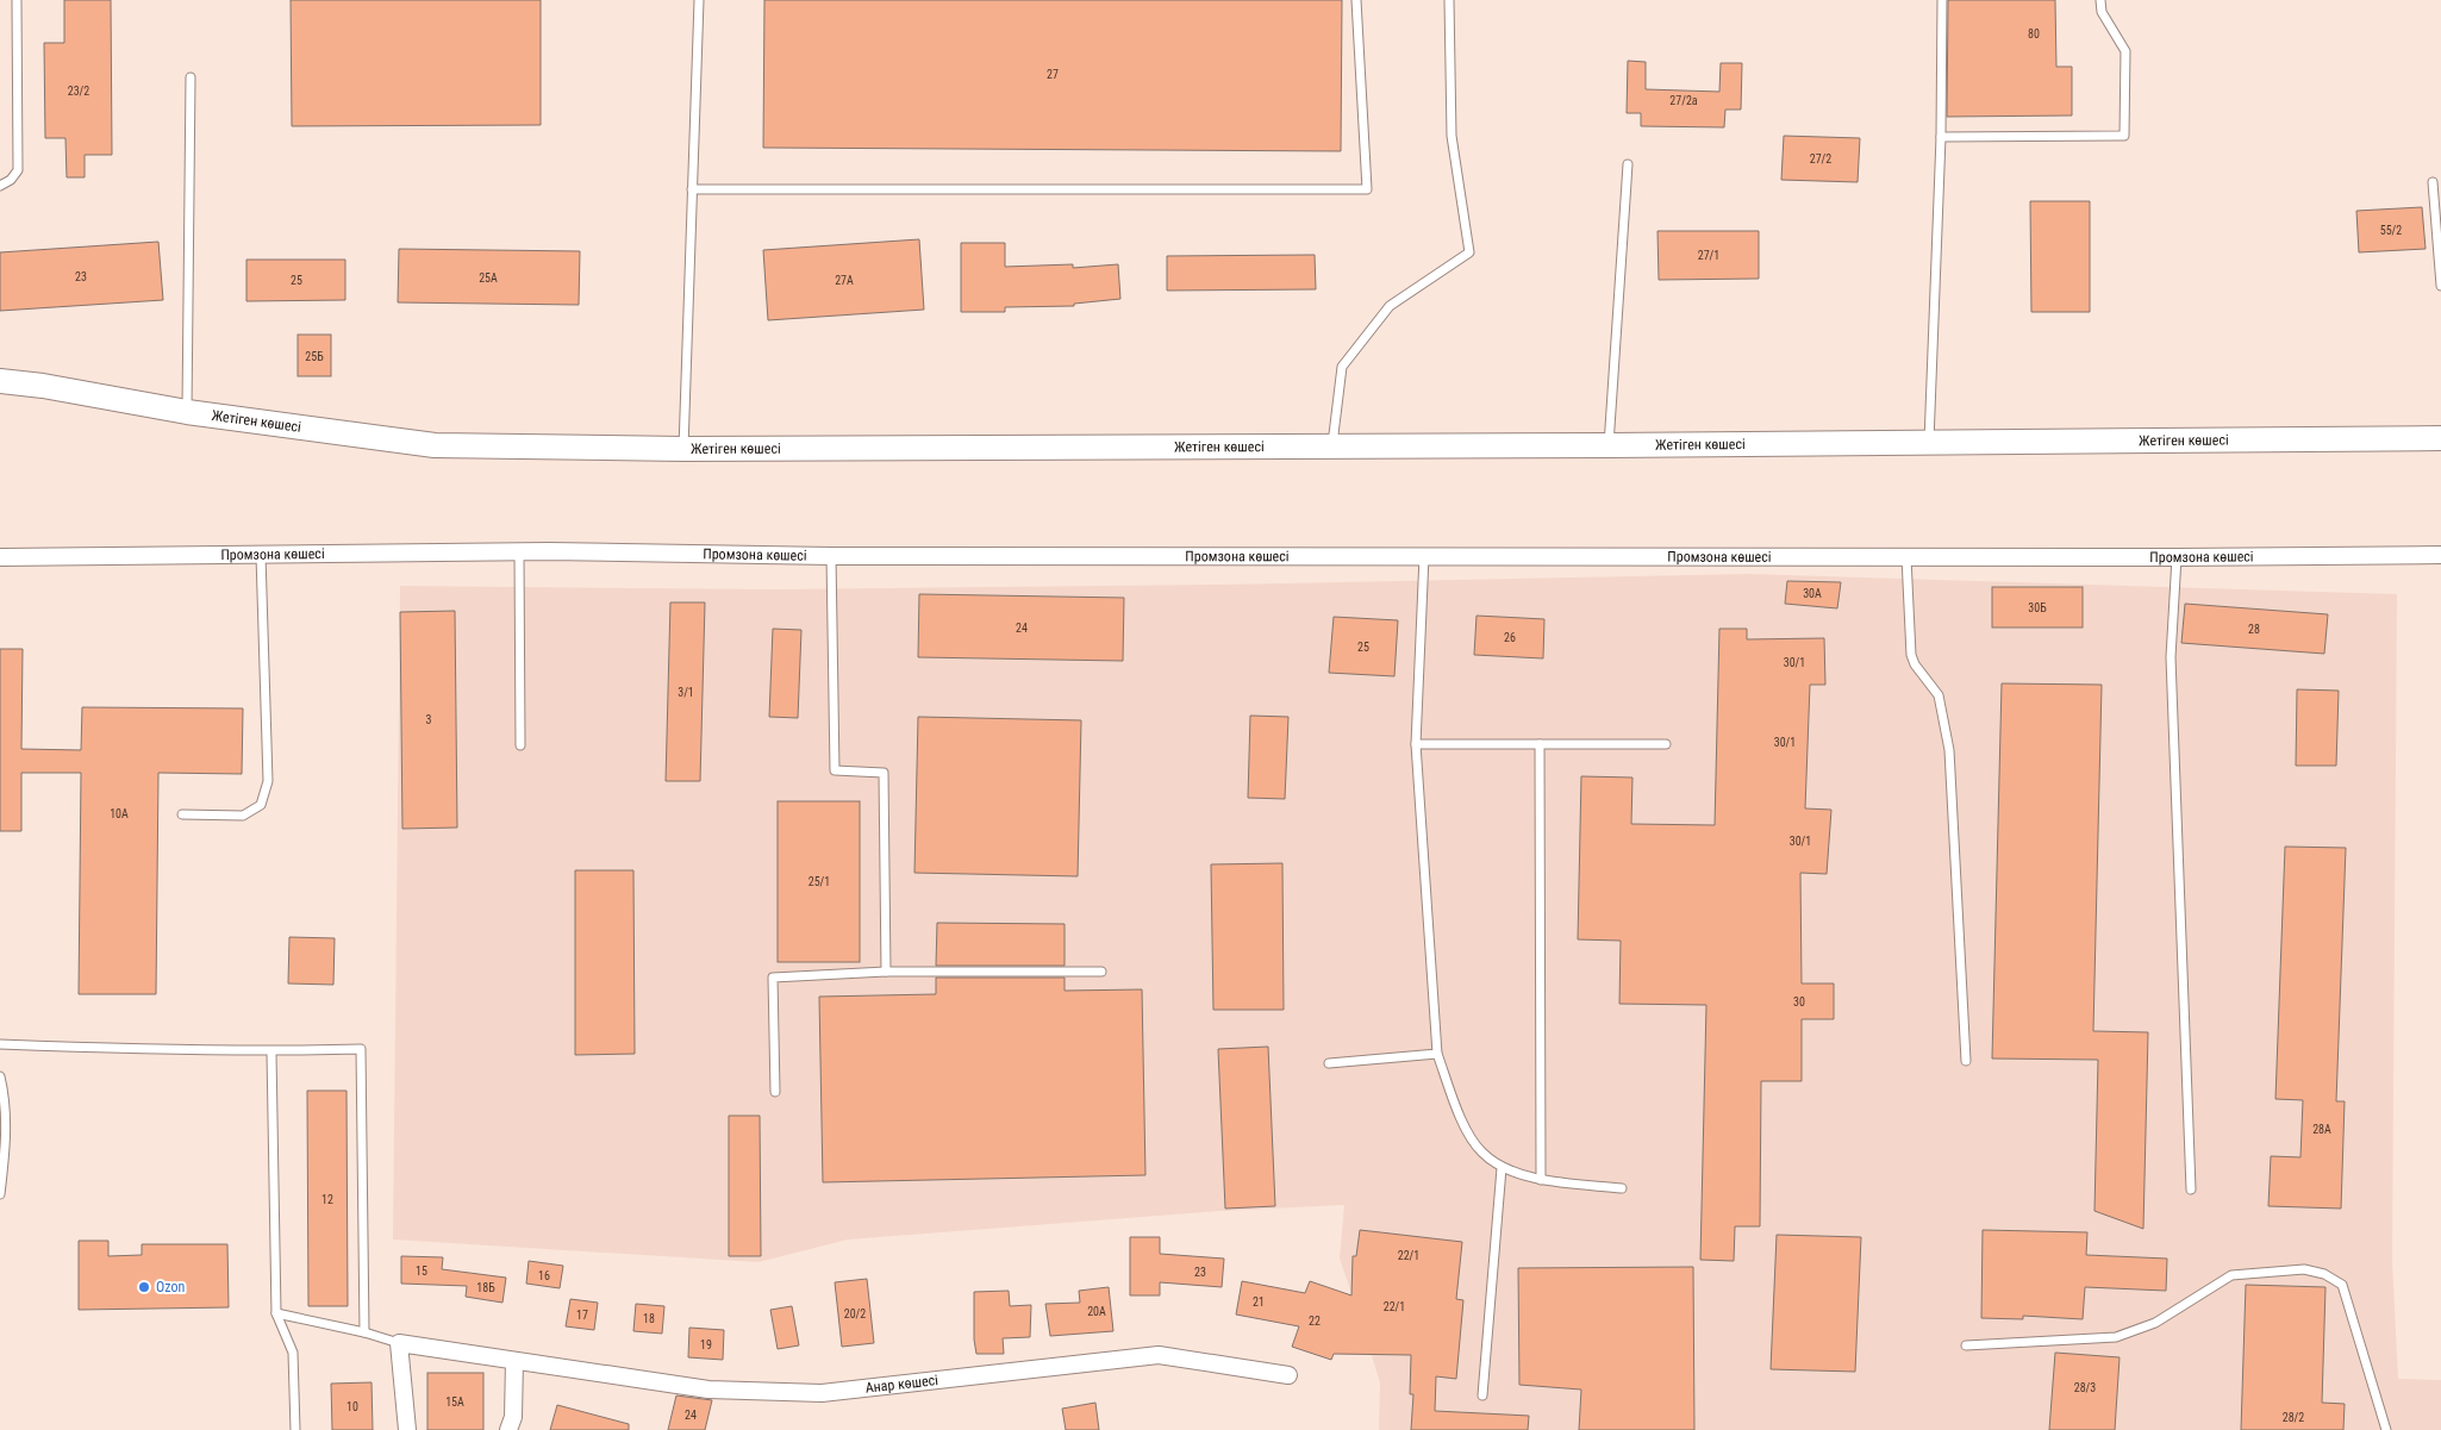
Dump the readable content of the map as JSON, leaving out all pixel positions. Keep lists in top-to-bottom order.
{
  "streets": {
    "street": ["Жетіген көшесі", "Промзона көшесі", "Анар көшесі"]
  },
  "places": ["Ozon"],
  "house_numbers": [
    "80",
    "27",
    "23/2",
    "27/2а",
    "27/2",
    "55/2",
    "27/1",
    "23",
    "25А",
    "25",
    "27А",
    "25Б",
    "30А",
    "30Б",
    "24",
    "28",
    "26",
    "25",
    "30/1",
    "3/1",
    "3",
    "30/1",
    "10А",
    "30/1",
    "25/1",
    "30",
    "28А",
    "12",
    "22/1",
    "15",
    "23",
    "16",
    "18Б",
    "21",
    "22/1",
    "20А",
    "20/2",
    "17",
    "18",
    "22",
    "19",
    "28/3",
    "15А",
    "10",
    "24",
    "28/2"
  ]
}
